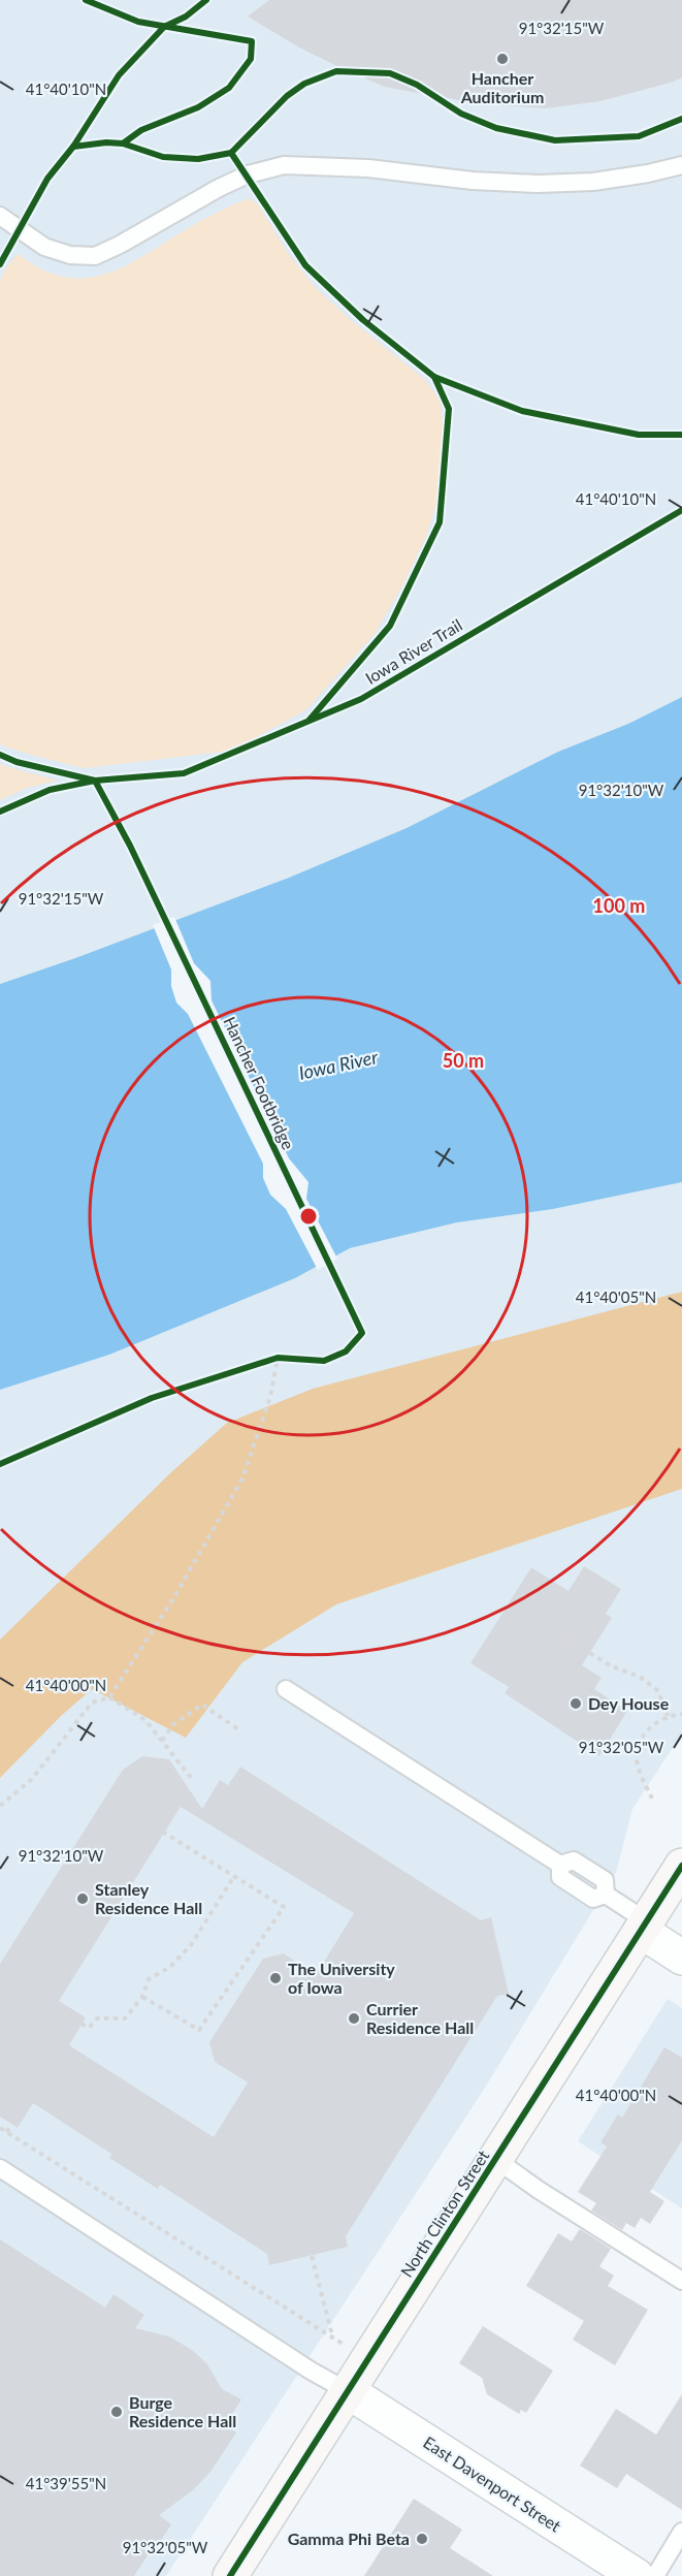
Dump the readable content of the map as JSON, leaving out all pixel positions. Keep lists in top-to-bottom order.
{
  "streets": {
    "street": ["North Clinton Street", "East Davenport Street"],
    "cycle path": ["Iowa River Trail", "Hancher Footbridge"]
  },
  "crossings": [
    ["North Clinton Street", "East Davenport Street"]
  ],
  "water": ["Iowa River"],
  "places": [
    "Hancher Auditorium",
    "Dey House",
    "Stanley Residence Hall",
    "The University of Iowa",
    "Currier Residence Hall",
    "Burge Residence Hall",
    "Gamma Phi Beta"
  ],
  "coordinates": [
    "91°32'15\"W",
    "41°40'10\"N",
    "91°32'10\"W",
    "41°40'05\"N",
    "41°40'00\"N",
    "91°32'05\"W",
    "41°39'55\"N"
  ],
  "rings": ["100 m", "50 m"]
}
